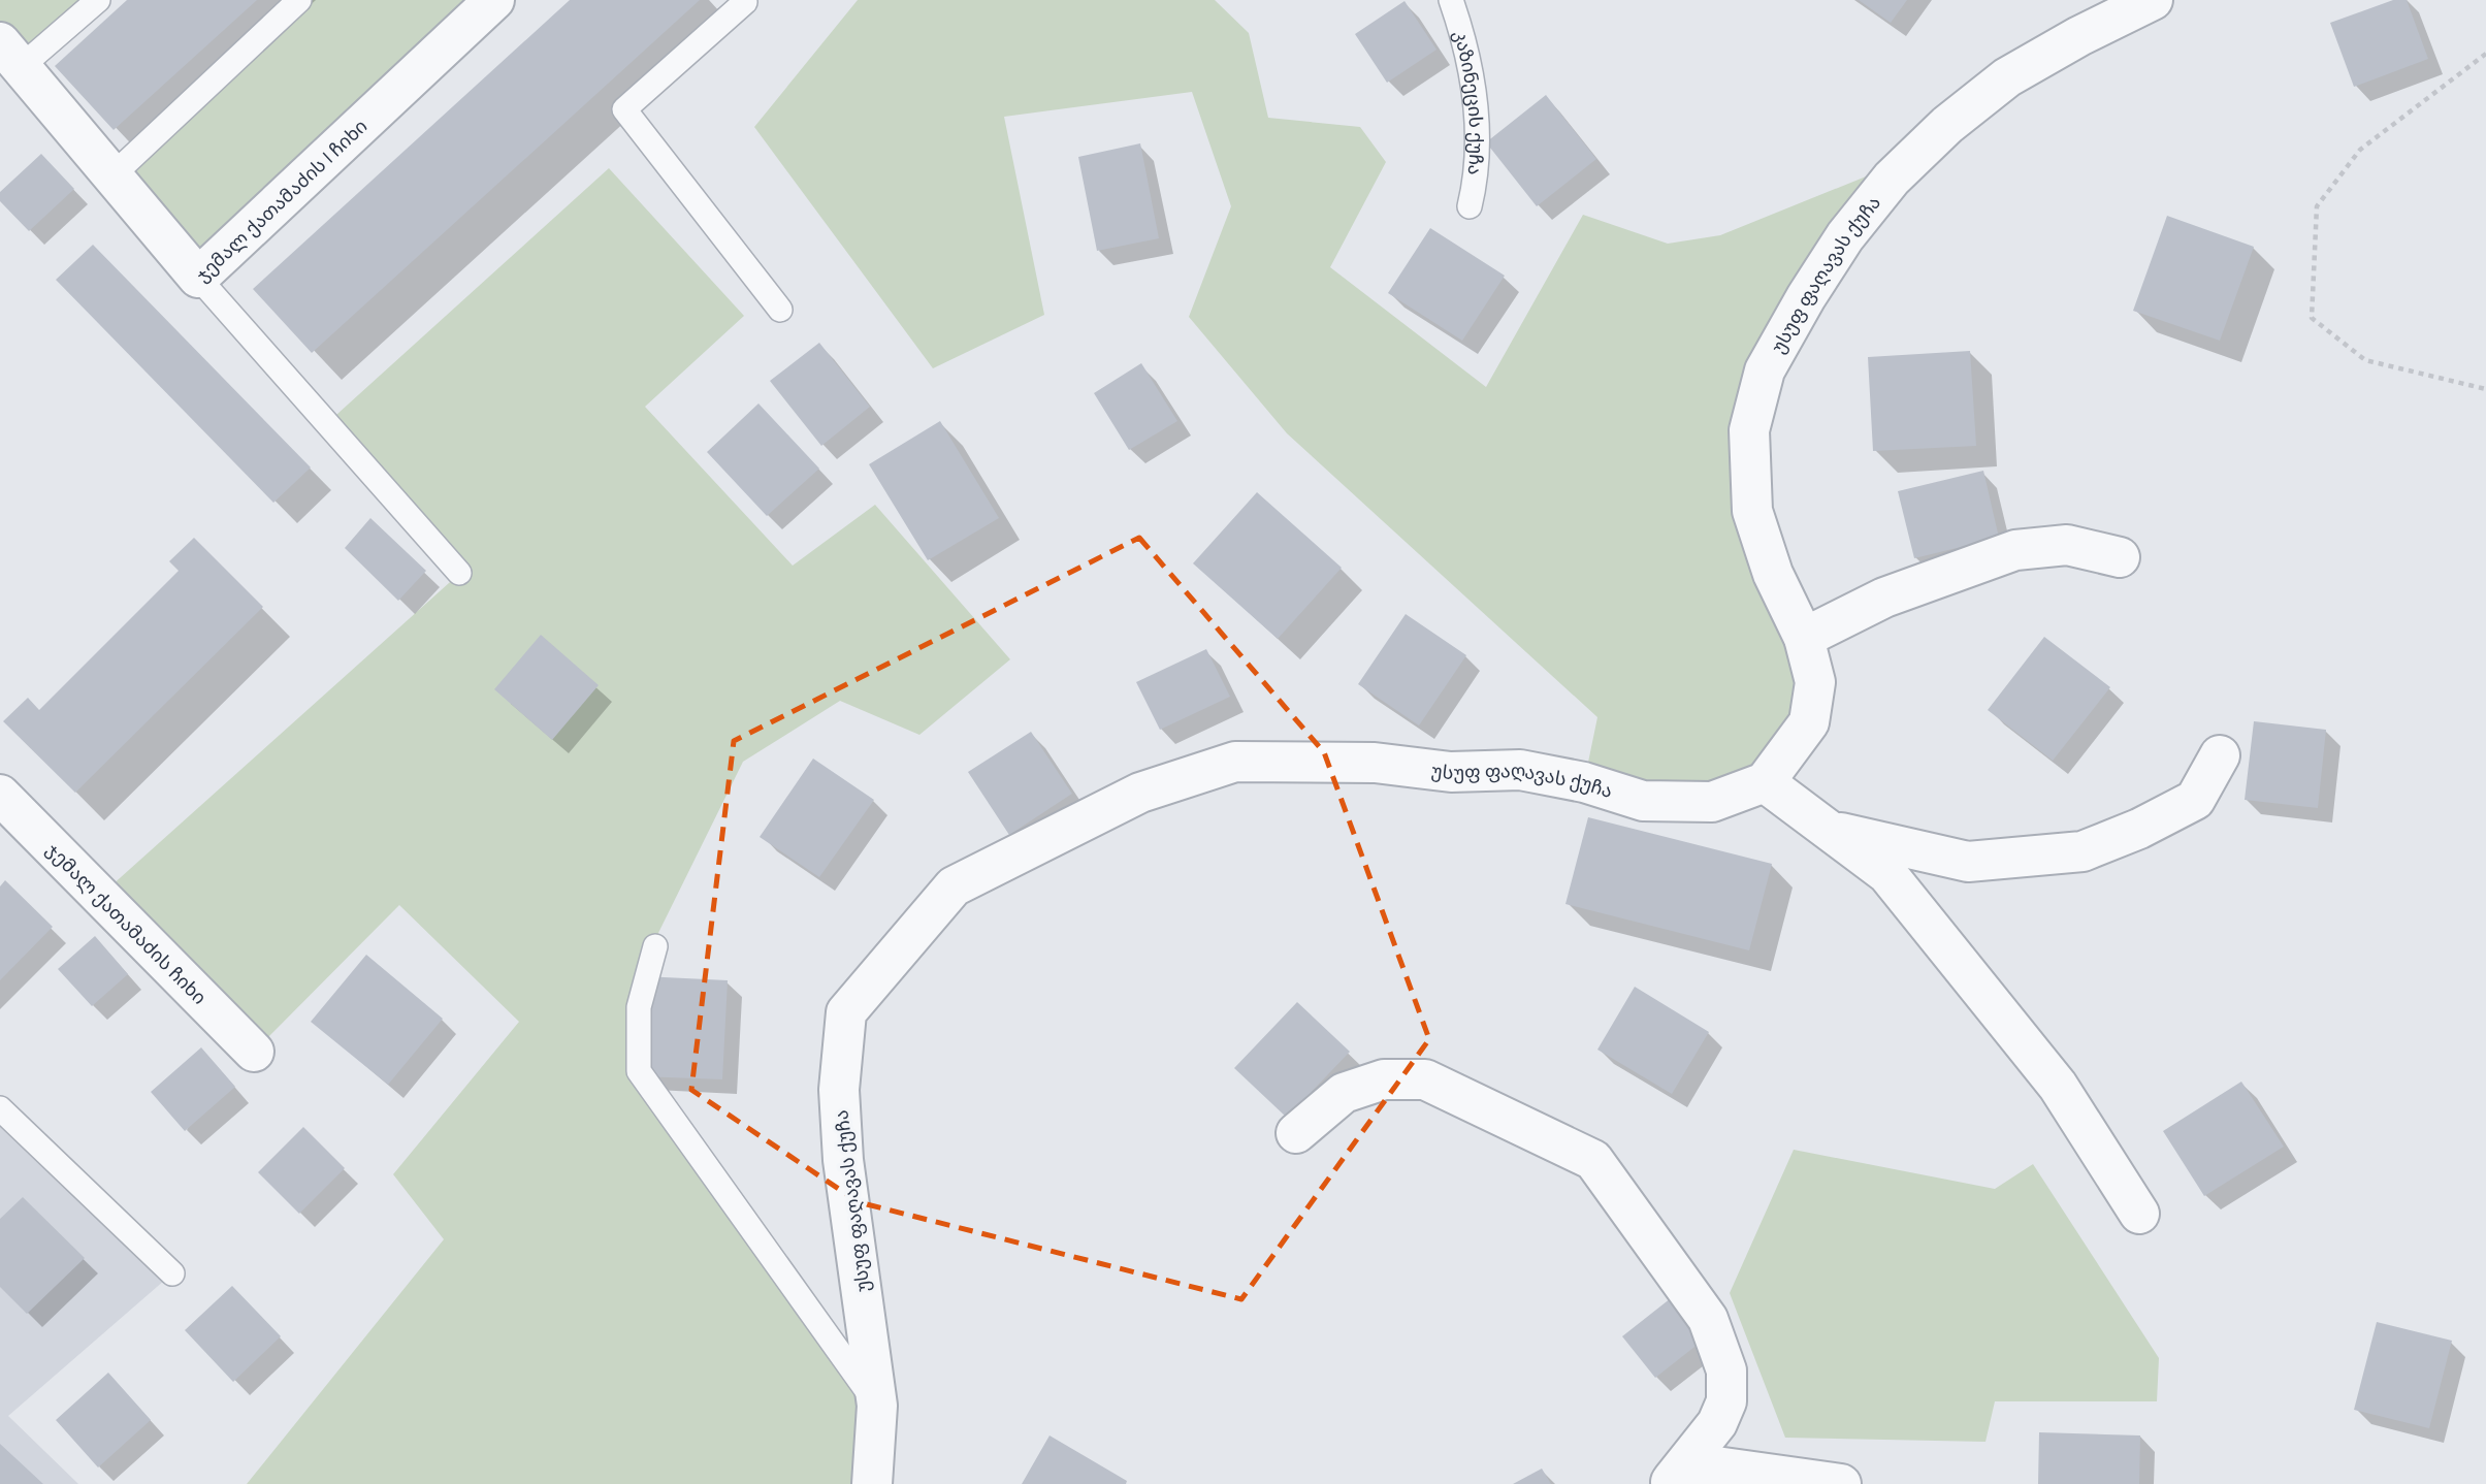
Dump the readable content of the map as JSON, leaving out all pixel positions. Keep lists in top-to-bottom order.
{
  "streets": {
    "street": ["ჯემალ ქათამაძის I ჩიხი", "უსუფ ფაღავას ქუჩა", "ჯემალ ქათამაძის ჩიხი"],
    "lane": ["კაზინეცის ქუჩა"]
  }
}
